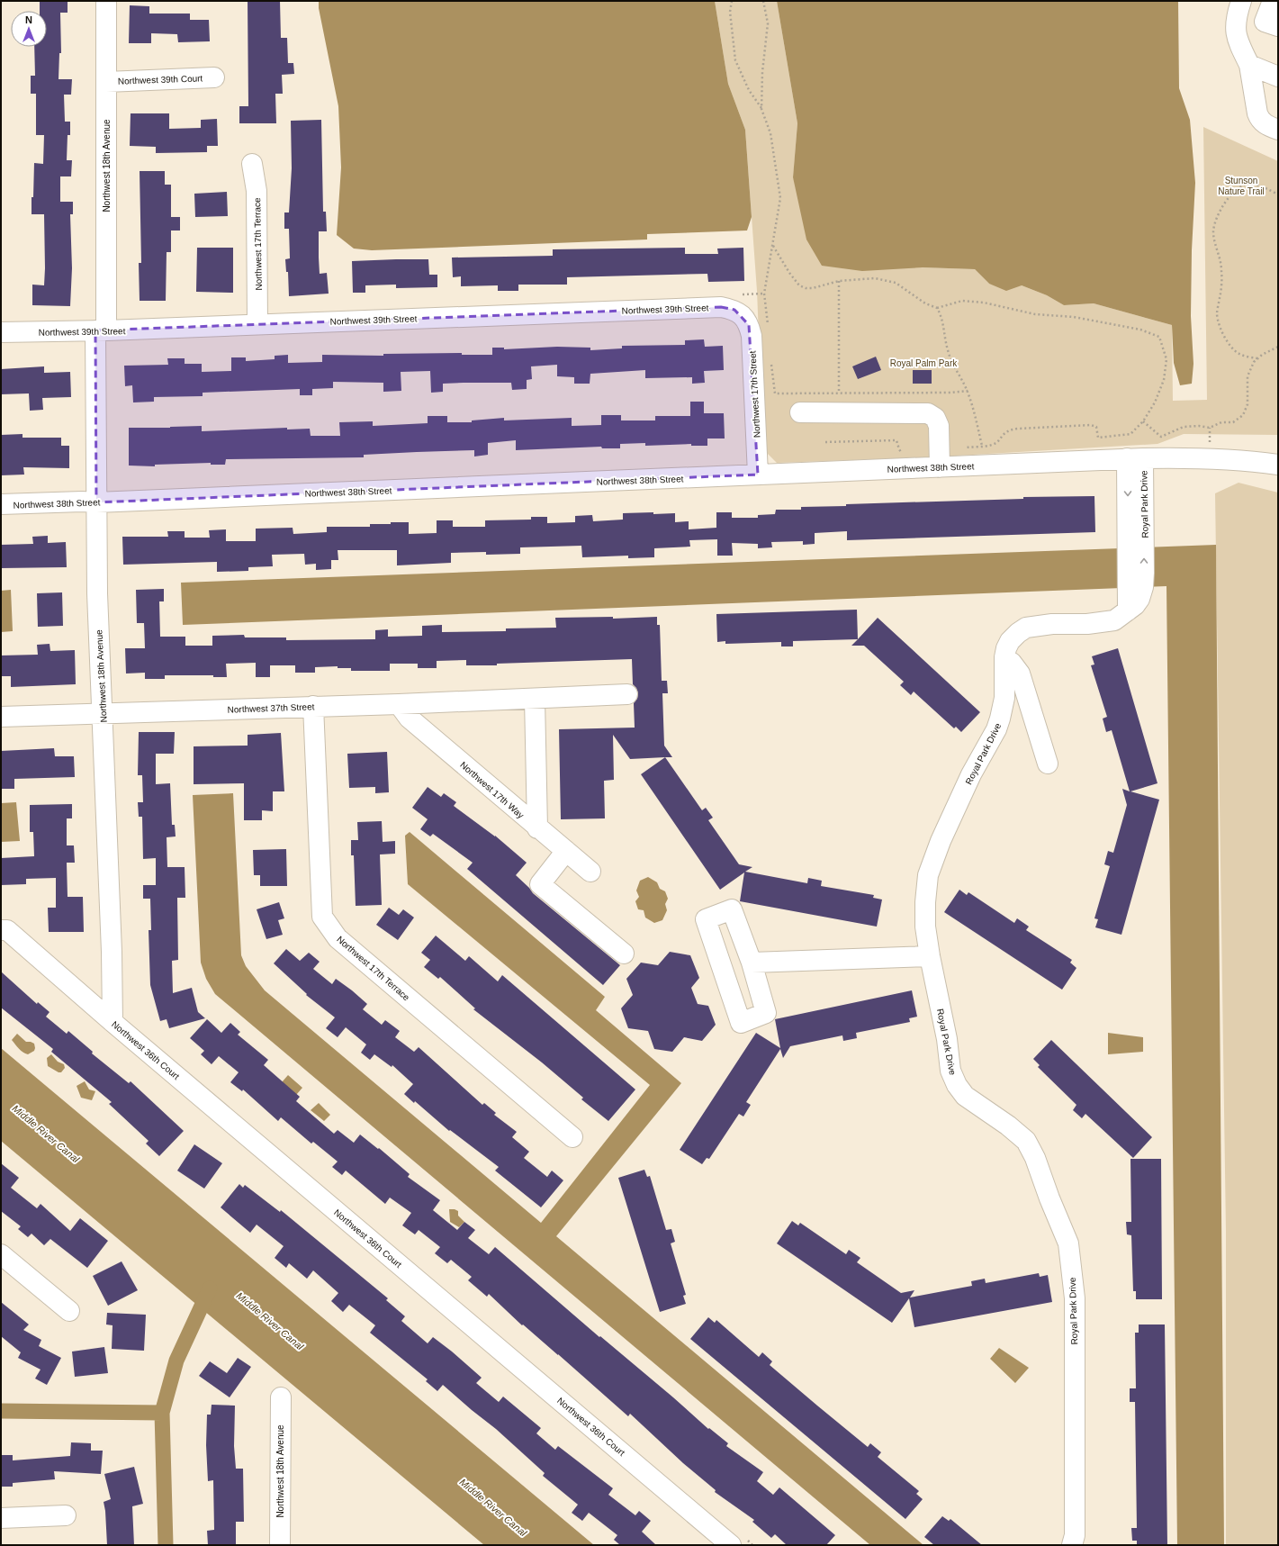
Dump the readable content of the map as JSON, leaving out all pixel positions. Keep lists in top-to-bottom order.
{
  "streets": {
    "street": [
      "Northwest 39th Court",
      "Northwest 18th Avenue",
      "Northwest 17th Terrace",
      "Northwest 39th Street",
      "Northwest 17th Street",
      "Northwest 38th Street",
      "Royal Park Drive",
      "Northwest 37th Street",
      "Northwest 17th Way",
      "Northwest 36th Court"
    ]
  },
  "crossings": [
    ["Northwest 39th Court", "Northwest 18th Avenue"],
    ["Northwest 18th Avenue", "Northwest 39th Street"],
    ["Northwest 18th Avenue", "Northwest 38th Street"],
    ["Northwest 18th Avenue", "Northwest 37th Street"],
    ["Northwest 18th Avenue", "Northwest 36th Court"],
    ["Northwest 17th Terrace", "Northwest 39th Street"],
    ["Northwest 17th Terrace", "Northwest 37th Street"],
    ["Northwest 39th Street", "Northwest 17th Street"],
    ["Northwest 17th Street", "Northwest 38th Street"],
    ["Northwest 38th Street", "Royal Park Drive"],
    ["Northwest 37th Street", "Northwest 17th Way"]
  ],
  "water": ["Middle River Canal"],
  "parks": ["Stunson Nature Trail", "Royal Palm Park"],
  "north": "top"
}
